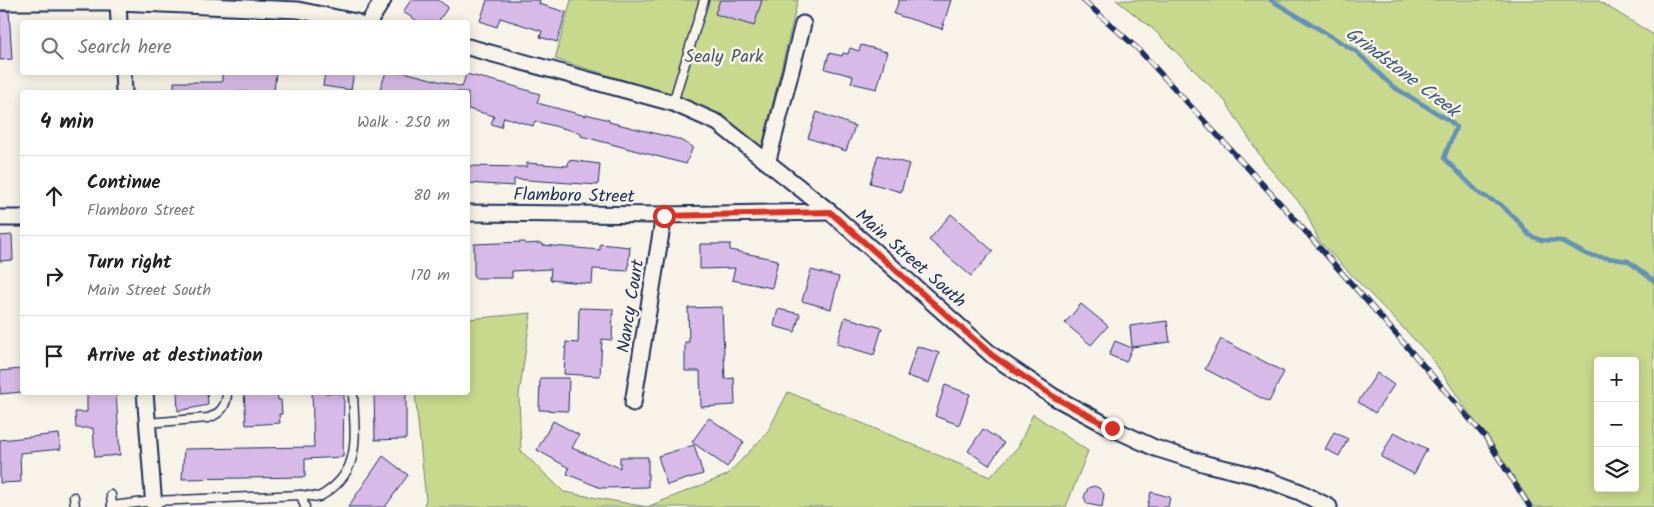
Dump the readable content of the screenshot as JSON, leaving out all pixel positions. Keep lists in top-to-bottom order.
{
  "streets": {
    "street": ["Flamboro Street", "Main Street South", "Nancy Court"]
  },
  "crossings": [
    ["Flamboro Street", "Main Street South"],
    ["Flamboro Street", "Nancy Court"]
  ],
  "water": ["Grindstone Creek"],
  "parks": ["Sealy Park"],
  "page": {
    "search": "Search here",
    "heading": ["4 min", "Walk · 250 m"],
    "list": [
      ["Continue", "Flamboro Street", "80 m"],
      ["Turn right", "Main Street South", "170 m"],
      "Arrive at destination"
    ],
    "map_buttons": ["+", "−"]
  }
}
